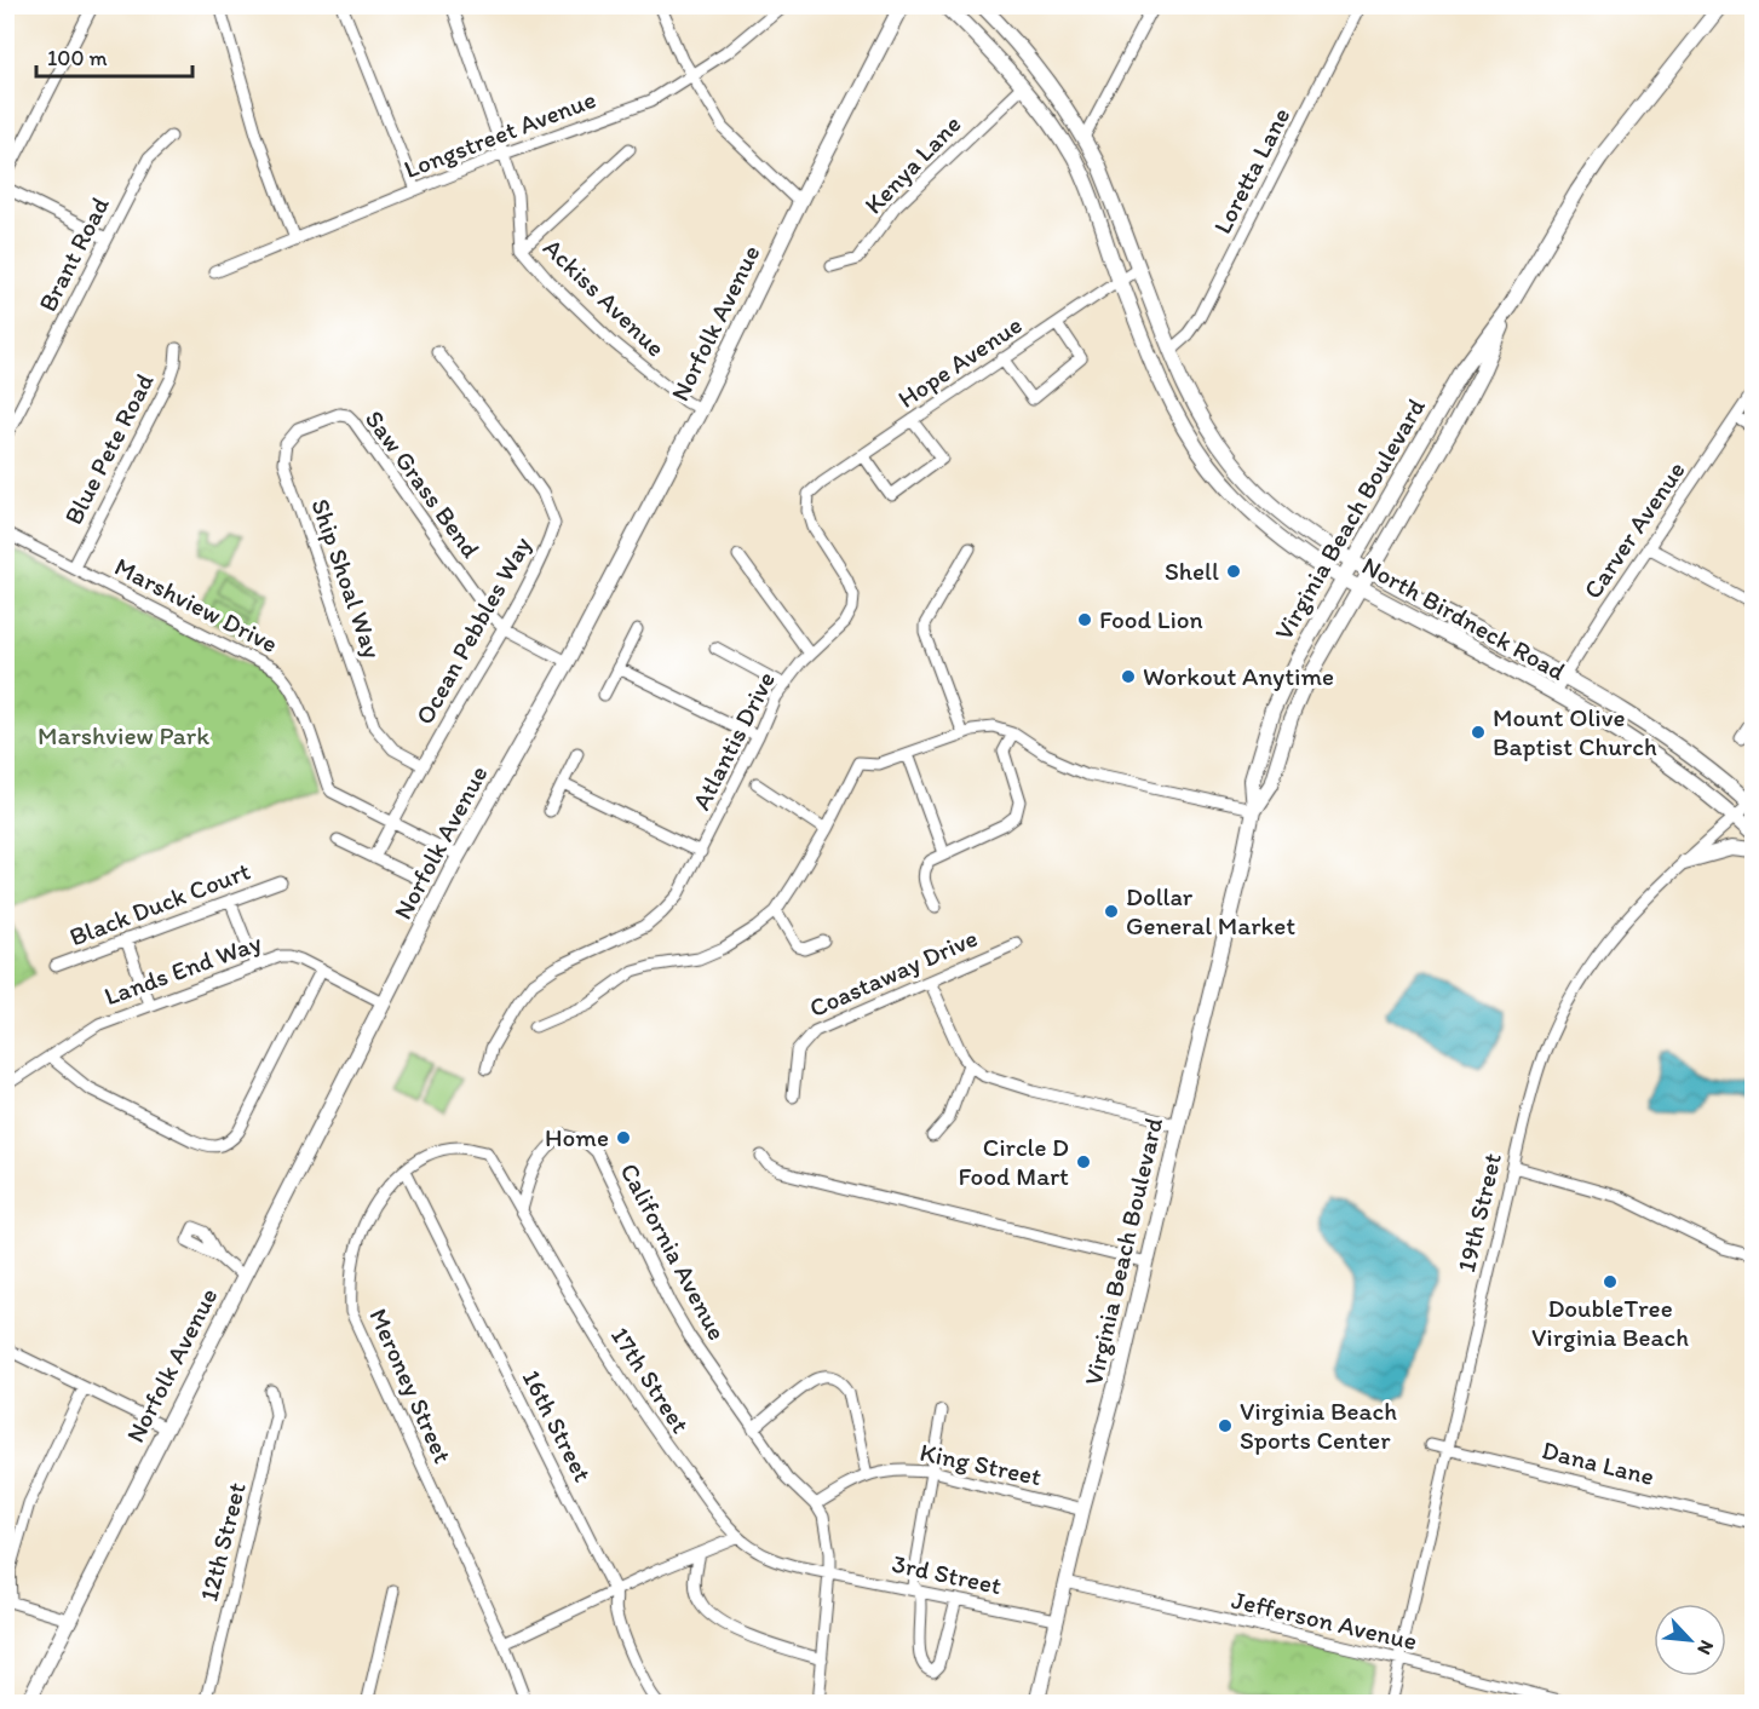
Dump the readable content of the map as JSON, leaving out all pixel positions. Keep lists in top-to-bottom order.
{
  "streets": {
    "main road": ["Norfolk Avenue", "Virginia Beach Boulevard", "North Birdneck Road"],
    "street": [
      "Longstreet Avenue",
      "Kenya Lane",
      "Loretta Lane",
      "Brant Road",
      "Ackiss Avenue",
      "Hope Avenue",
      "Blue Pete Road",
      "Saw Grass Bend",
      "Carver Avenue",
      "Ship Shoal Way",
      "Marshview Drive",
      "Ocean Pebbles Way",
      "Atlantis Drive",
      "Black Duck Court",
      "Lands End Way",
      "Coastaway Drive",
      "19th Street",
      "California Avenue",
      "17th Street",
      "Meroney Street",
      "16th Street",
      "Dana Lane",
      "King Street",
      "12th Street",
      "3rd Street",
      "Jefferson Avenue"
    ]
  },
  "crossings": [
    ["Longstreet Avenue", "Ackiss Avenue"],
    ["Kenya Lane", "North Birdneck Road"],
    ["Loretta Lane", "North Birdneck Road"],
    ["Ackiss Avenue", "Norfolk Avenue"],
    ["Norfolk Avenue", "Saw Grass Bend"],
    ["Norfolk Avenue", "Marshview Drive"],
    ["Norfolk Avenue", "Lands End Way"],
    ["Hope Avenue", "North Birdneck Road"],
    ["Hope Avenue", "Atlantis Drive"],
    ["Blue Pete Road", "Marshview Drive"],
    ["Saw Grass Bend", "Ship Shoal Way"],
    ["Saw Grass Bend", "Ocean Pebbles Way"],
    ["Virginia Beach Boulevard", "North Birdneck Road"],
    ["Virginia Beach Boulevard", "King Street"],
    ["Virginia Beach Boulevard", "3rd Street"],
    ["Virginia Beach Boulevard", "Jefferson Avenue"],
    ["Carver Avenue", "North Birdneck Road"],
    ["Ship Shoal Way", "Ocean Pebbles Way"],
    ["Marshview Drive", "Ocean Pebbles Way"],
    ["North Birdneck Road", "19th Street"],
    ["19th Street", "Dana Lane"],
    ["19th Street", "Jefferson Avenue"],
    ["California Avenue", "17th Street"],
    ["California Avenue", "King Street"],
    ["17th Street", "Meroney Street"],
    ["17th Street", "3rd Street"],
    ["Meroney Street", "16th Street"]
  ],
  "parks": ["Marshview Park"],
  "places": [
    "Shell",
    "Food Lion",
    "Workout Anytime",
    "Mount Olive Baptist Church",
    "Dollar General Market",
    "Home",
    "Circle D Food Mart",
    "DoubleTree Virginia Beach",
    "Virginia Beach Sports Center"
  ],
  "scale_bar": "100 m",
  "north": "bottom right"
}
